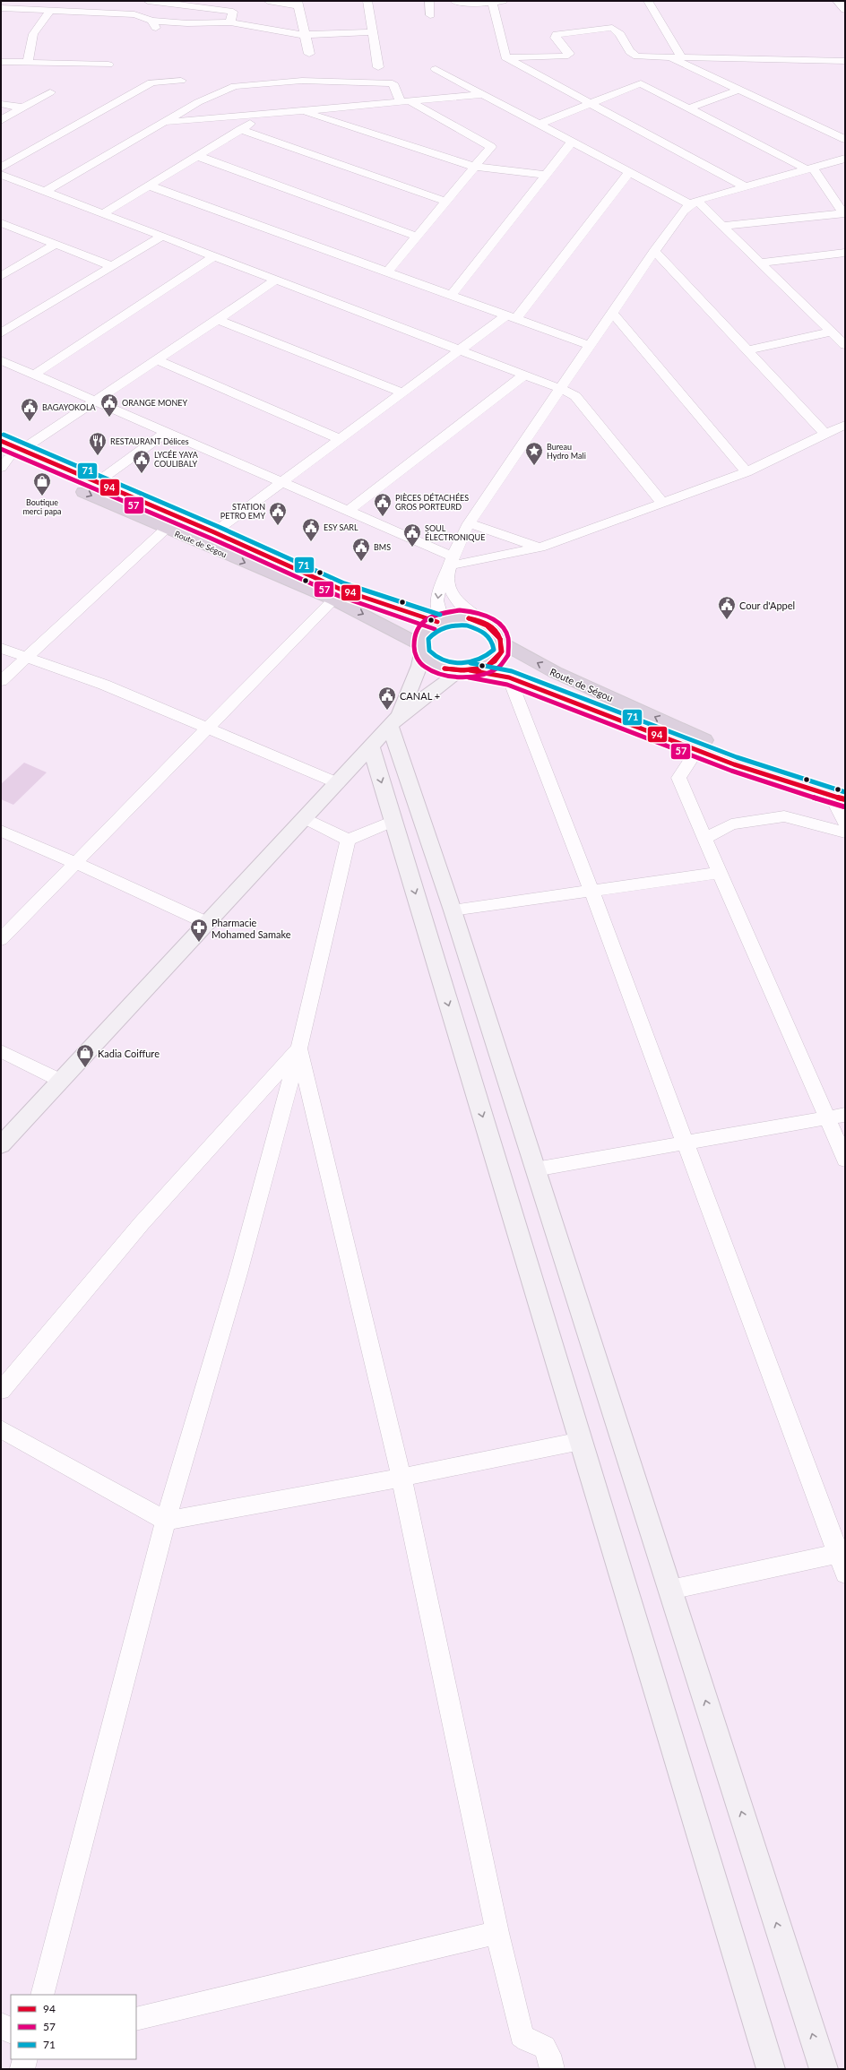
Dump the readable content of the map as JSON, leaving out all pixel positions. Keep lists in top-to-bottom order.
{
  "streets": {
    "highway": ["Route de Ségou"]
  },
  "places": {
    "public building": [
      "ORANGE MONEY",
      "BAGAYOKOLA",
      "LYCÉE YAYA COULIBALY",
      "PIÈCES DÉTACHÉES GROS PORTEURD",
      "STATION PETRO EMY",
      "ESY SARL",
      "SOUL ÉLECTRONIQUE",
      "BMS",
      "Cour d'Appel",
      "CANAL +"
    ],
    "restaurant": ["RESTAURANT Délices"],
    "place": ["Bureau Hydro Mali"],
    "shop": ["Boutique merci papa", "Kadia Coiffure"],
    "pharmacy": ["Pharmacie Mohamed Samake"]
  },
  "lines": ["transit line 71", "transit line 94", "transit line 57"],
  "legend": ["94", "57", "71"]
}
